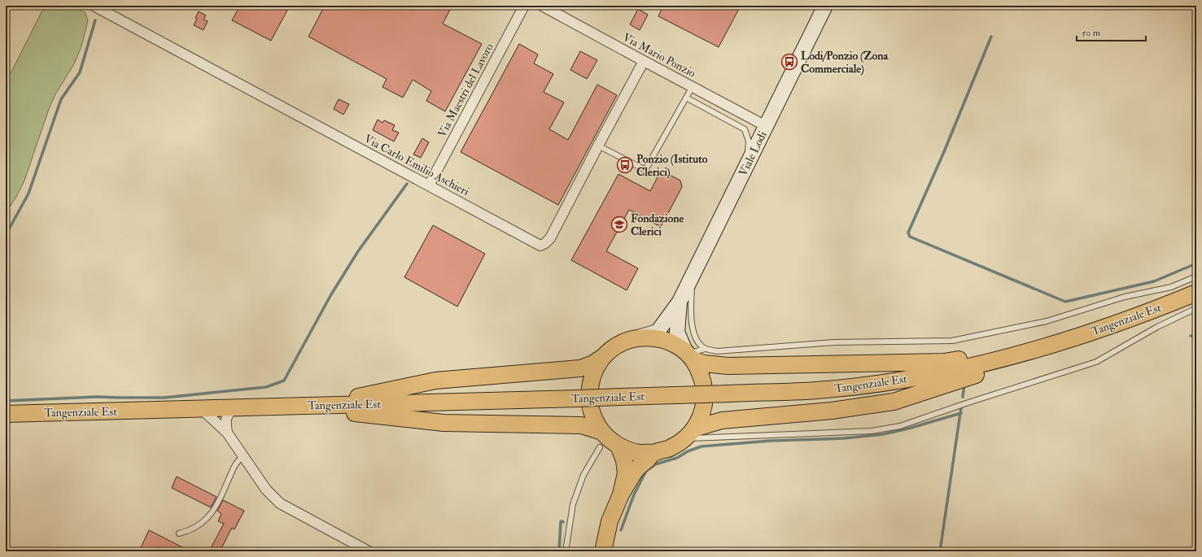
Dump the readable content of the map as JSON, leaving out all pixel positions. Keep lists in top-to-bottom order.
{
  "streets": {
    "main road": ["Tangenziale Est"],
    "street": [
      "Via Mario Ponzio",
      "Via Maestri del Lavoro",
      "Viale Lodi",
      "Via Carlo Emilio Aschieri"
    ]
  },
  "crossings": [
    ["Via Mario Ponzio", "Viale Lodi"],
    ["Via Mario Ponzio", "Via Carlo Emilio Aschieri"],
    ["Via Maestri del Lavoro", "Via Carlo Emilio Aschieri"]
  ],
  "places": {
    "bus stop": ["Lodi/Ponzio (Zona Commerciale)", "Ponzio (Istituto Clerici)"],
    "school or university": ["Fondazione Clerici"]
  },
  "scale_bar": "50 m"
}
